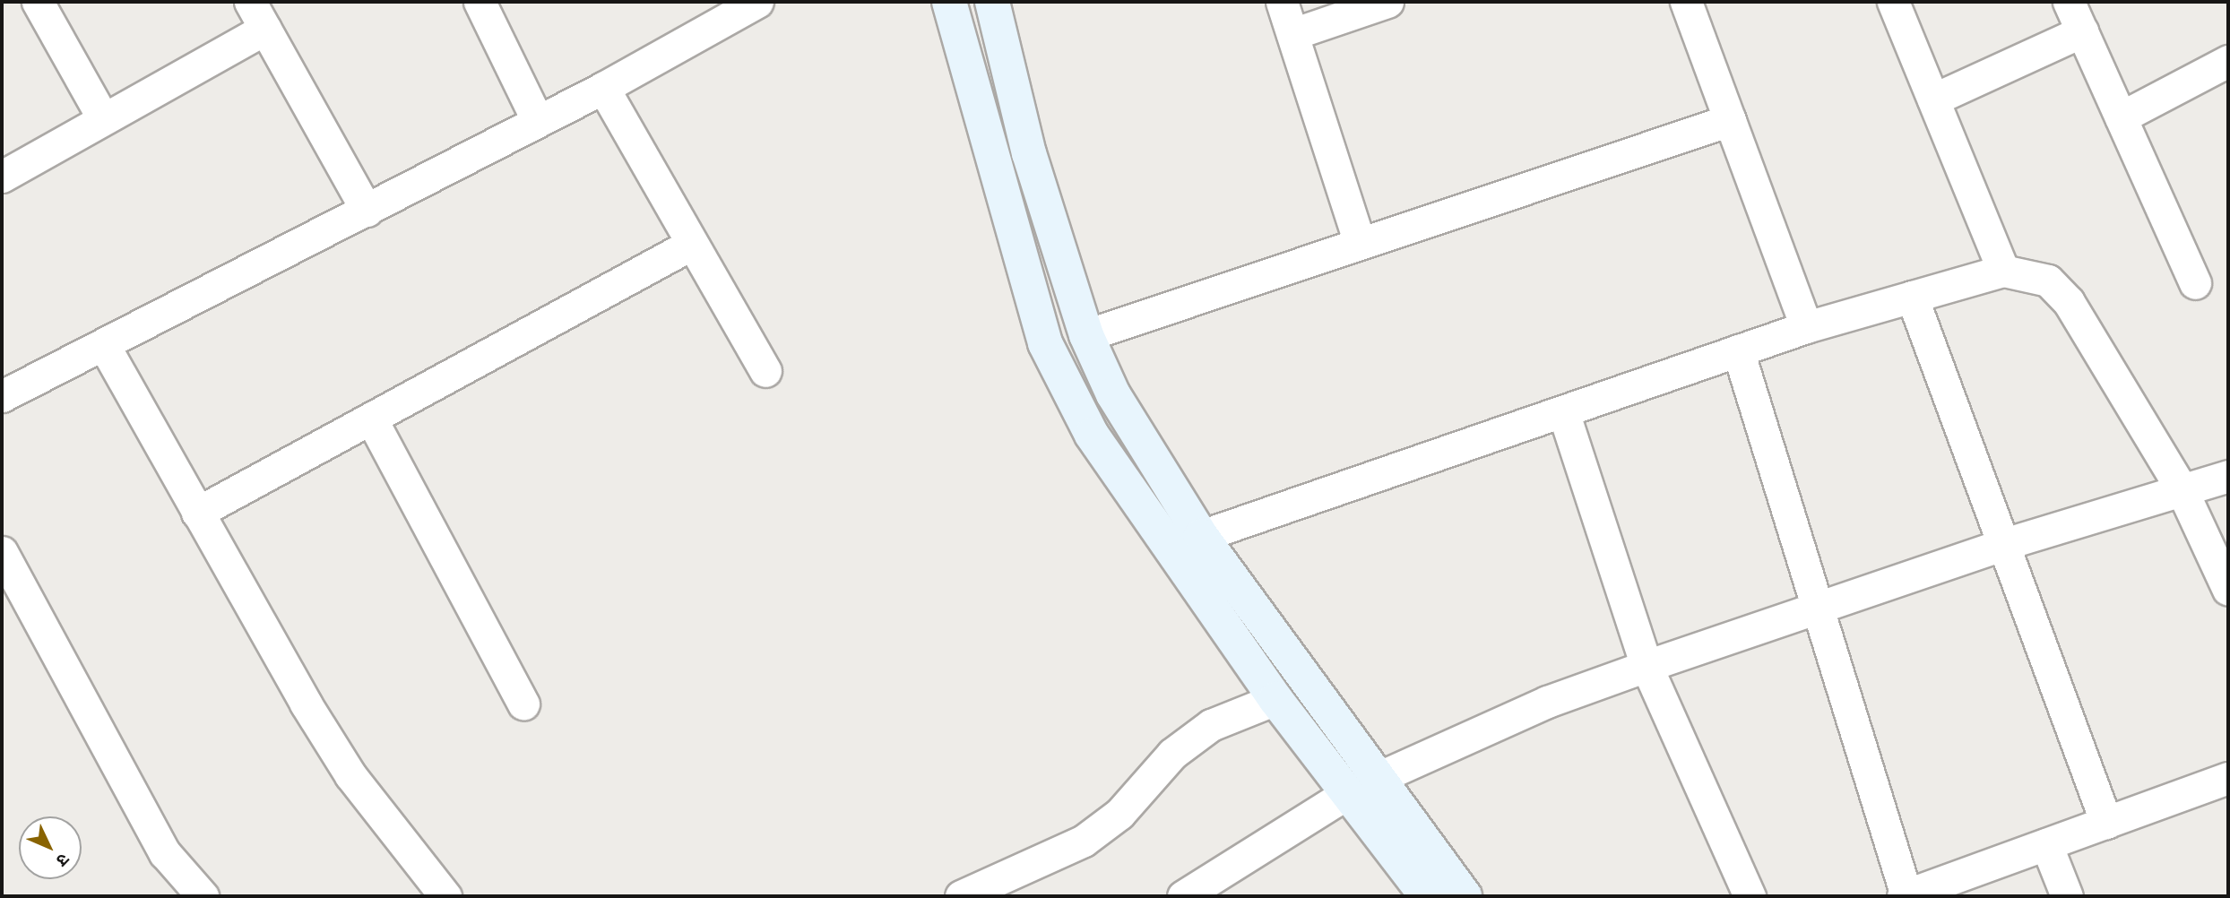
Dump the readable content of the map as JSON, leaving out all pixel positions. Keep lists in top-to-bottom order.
{
  "north": "bottom right"
}
